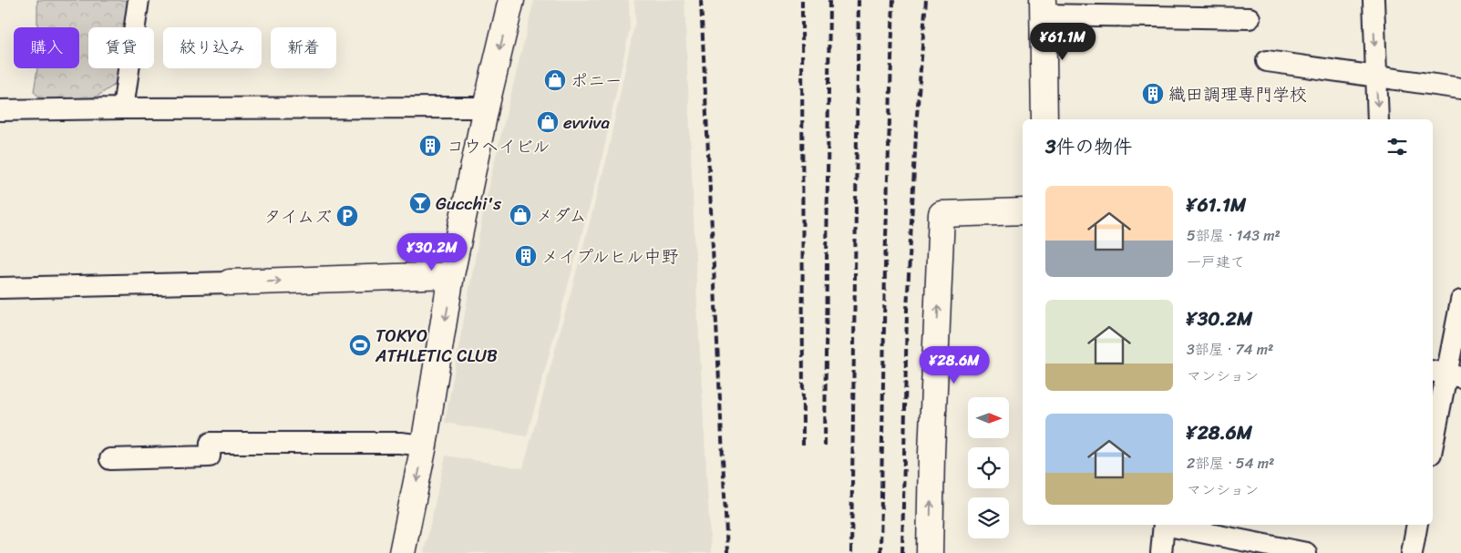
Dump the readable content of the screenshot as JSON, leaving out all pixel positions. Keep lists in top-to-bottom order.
{
  "places": {
    "shop": ["ポニー", "evviva", "メダム"],
    "building": ["織田調理専門学校", "コウヘイビル", "メイプルヒル中野"],
    "bar": ["Gucchi's"],
    "parking": ["タイムズ"],
    "sports": ["TOKYO ATHLETIC CLUB"]
  },
  "north": "right",
  "page": {
    "price": ["¥61.1M", "¥30.2M", "¥28.6M"],
    "chip": [
      "購入",
      "賃貸",
      "絞り込み",
      "新着"
    ],
    "heading": "3件の物件",
    "list": [
      {
        "name": "¥61.1M",
        "note": "5部屋 · 143 m² · 一戸建て"
      },
      {
        "name": "¥30.2M",
        "note": "3部屋 · 74 m² · マンション"
      },
      {
        "name": "¥28.6M",
        "note": "2部屋 · 54 m² · マンション"
      }
    ]
  }
}
